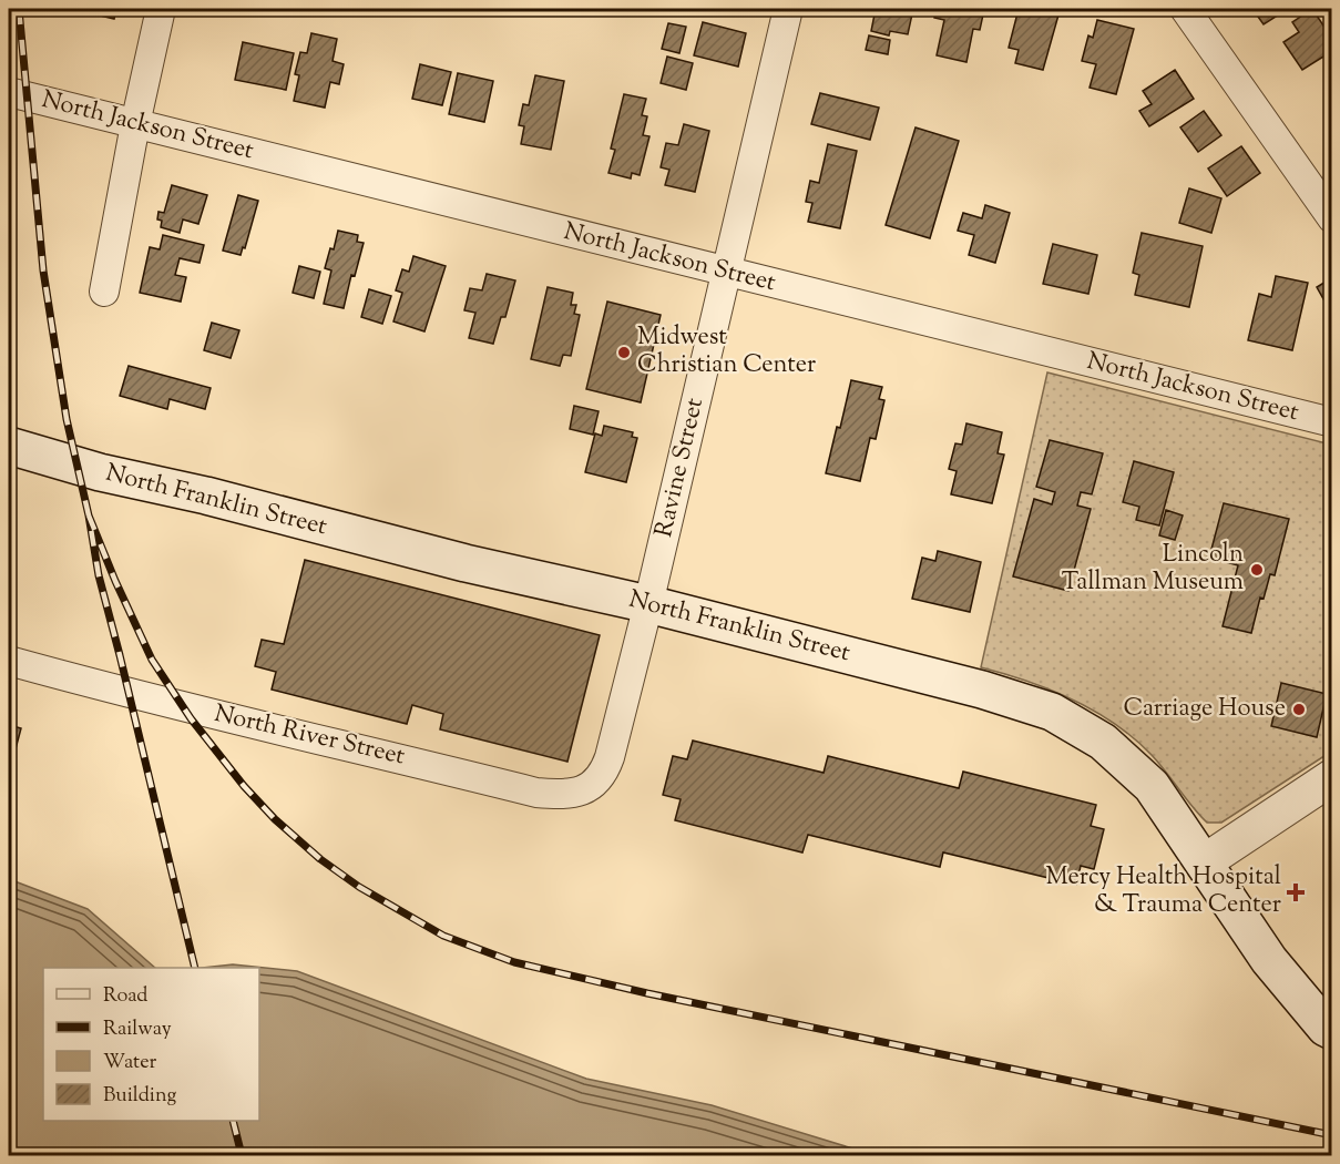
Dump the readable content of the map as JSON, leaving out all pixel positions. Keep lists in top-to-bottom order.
{
  "streets": {
    "main road": ["North Franklin Street"],
    "street": ["North Jackson Street", "Ravine Street", "North River Street"]
  },
  "crossings": [
    ["North Jackson Street", "Ravine Street"],
    ["Ravine Street", "North Franklin Street"],
    ["Ravine Street", "North River Street"]
  ],
  "places": {
    "other": ["Midwest Christian Center", "Lincoln Tallman Museum", "Carriage House"],
    "health": ["Mercy Health Hospital & Trauma Center"]
  },
  "legend": [
    "Road",
    "Railway",
    "Water",
    "Building"
  ]
}
